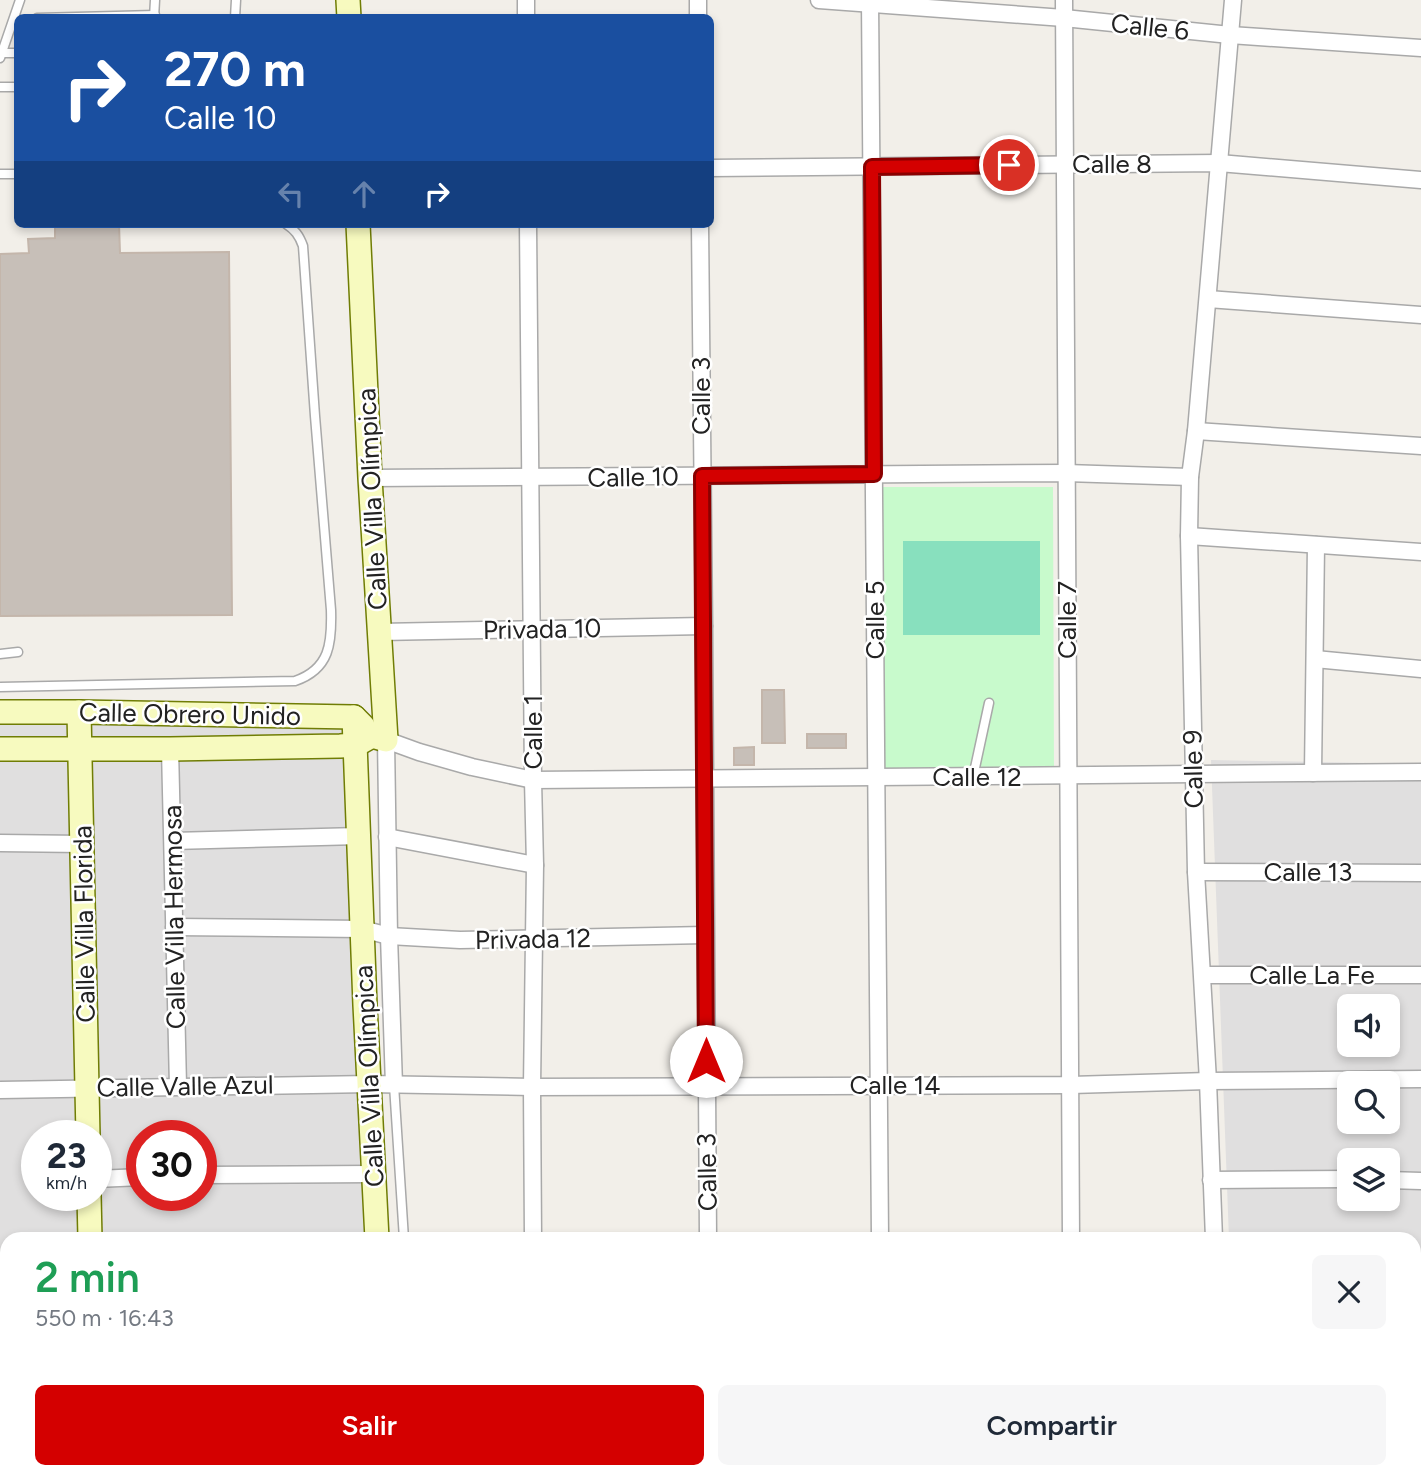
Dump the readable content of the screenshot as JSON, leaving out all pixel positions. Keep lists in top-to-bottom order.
{
  "streets": {
    "street": [
      "Calle 6",
      "Calle 8",
      "Calle 3",
      "Calle 10",
      "Calle Villa Olímpica",
      "Calle 5",
      "Calle 7",
      "Privada 10",
      "Calle Obrero Unido",
      "Calle 1",
      "Calle 9",
      "Calle 12",
      "Calle 13",
      "Calle Villa Hermosa",
      "Calle Villa Florida",
      "Privada 12",
      "Calle La Fe",
      "Calle 14",
      "Calle Valle Azul"
    ]
  },
  "crossings": [
    ["Calle 6", "Calle 5"],
    ["Calle 6", "Calle 7"],
    ["Calle 6", "Calle 9"],
    ["Calle 8", "Calle 5"],
    ["Calle 8", "Calle 7"],
    ["Calle 8", "Calle 9"],
    ["Calle 3", "Calle 10"],
    ["Calle 3", "Privada 10"],
    ["Calle 3", "Calle 12"],
    ["Calle 3", "Privada 12"],
    ["Calle 3", "Calle 14"],
    ["Calle 10", "Calle Villa Olímpica"],
    ["Calle 10", "Calle 5"],
    ["Calle 10", "Calle 7"],
    ["Calle 10", "Calle 1"],
    ["Calle 10", "Calle 9"],
    ["Calle Villa Olímpica", "Privada 10"],
    ["Calle Villa Olímpica", "Calle Obrero Unido"],
    ["Calle Villa Olímpica", "Privada 12"],
    ["Calle Villa Olímpica", "Calle 14"],
    ["Calle Villa Olímpica", "Calle Valle Azul"],
    ["Calle 5", "Calle 12"],
    ["Calle 5", "Calle 14"],
    ["Calle 7", "Calle 12"],
    ["Calle 7", "Calle 14"],
    ["Privada 10", "Calle 1"],
    ["Calle Obrero Unido", "Calle 1"],
    ["Calle Obrero Unido", "Calle 12"],
    ["Calle Obrero Unido", "Calle Villa Hermosa"],
    ["Calle Obrero Unido", "Calle Villa Florida"],
    ["Calle 1", "Calle 12"],
    ["Calle 1", "Privada 12"],
    ["Calle 1", "Calle 14"],
    ["Calle 9", "Calle 12"],
    ["Calle 9", "Calle 13"],
    ["Calle 9", "Calle La Fe"],
    ["Calle 9", "Calle 14"],
    ["Calle Villa Hermosa", "Privada 12"],
    ["Calle Villa Hermosa", "Calle Valle Azul"],
    ["Calle Villa Florida", "Calle Valle Azul"],
    ["Calle 14", "Calle Valle Azul"]
  ],
  "page": {
    "turn": ["270 m", "Calle 10"],
    "speed": "23 km/h",
    "limit": "30",
    "heading": ["2 min", "550 m · 16:43"],
    "buttons": ["Salir", "Compartir"]
  }
}
